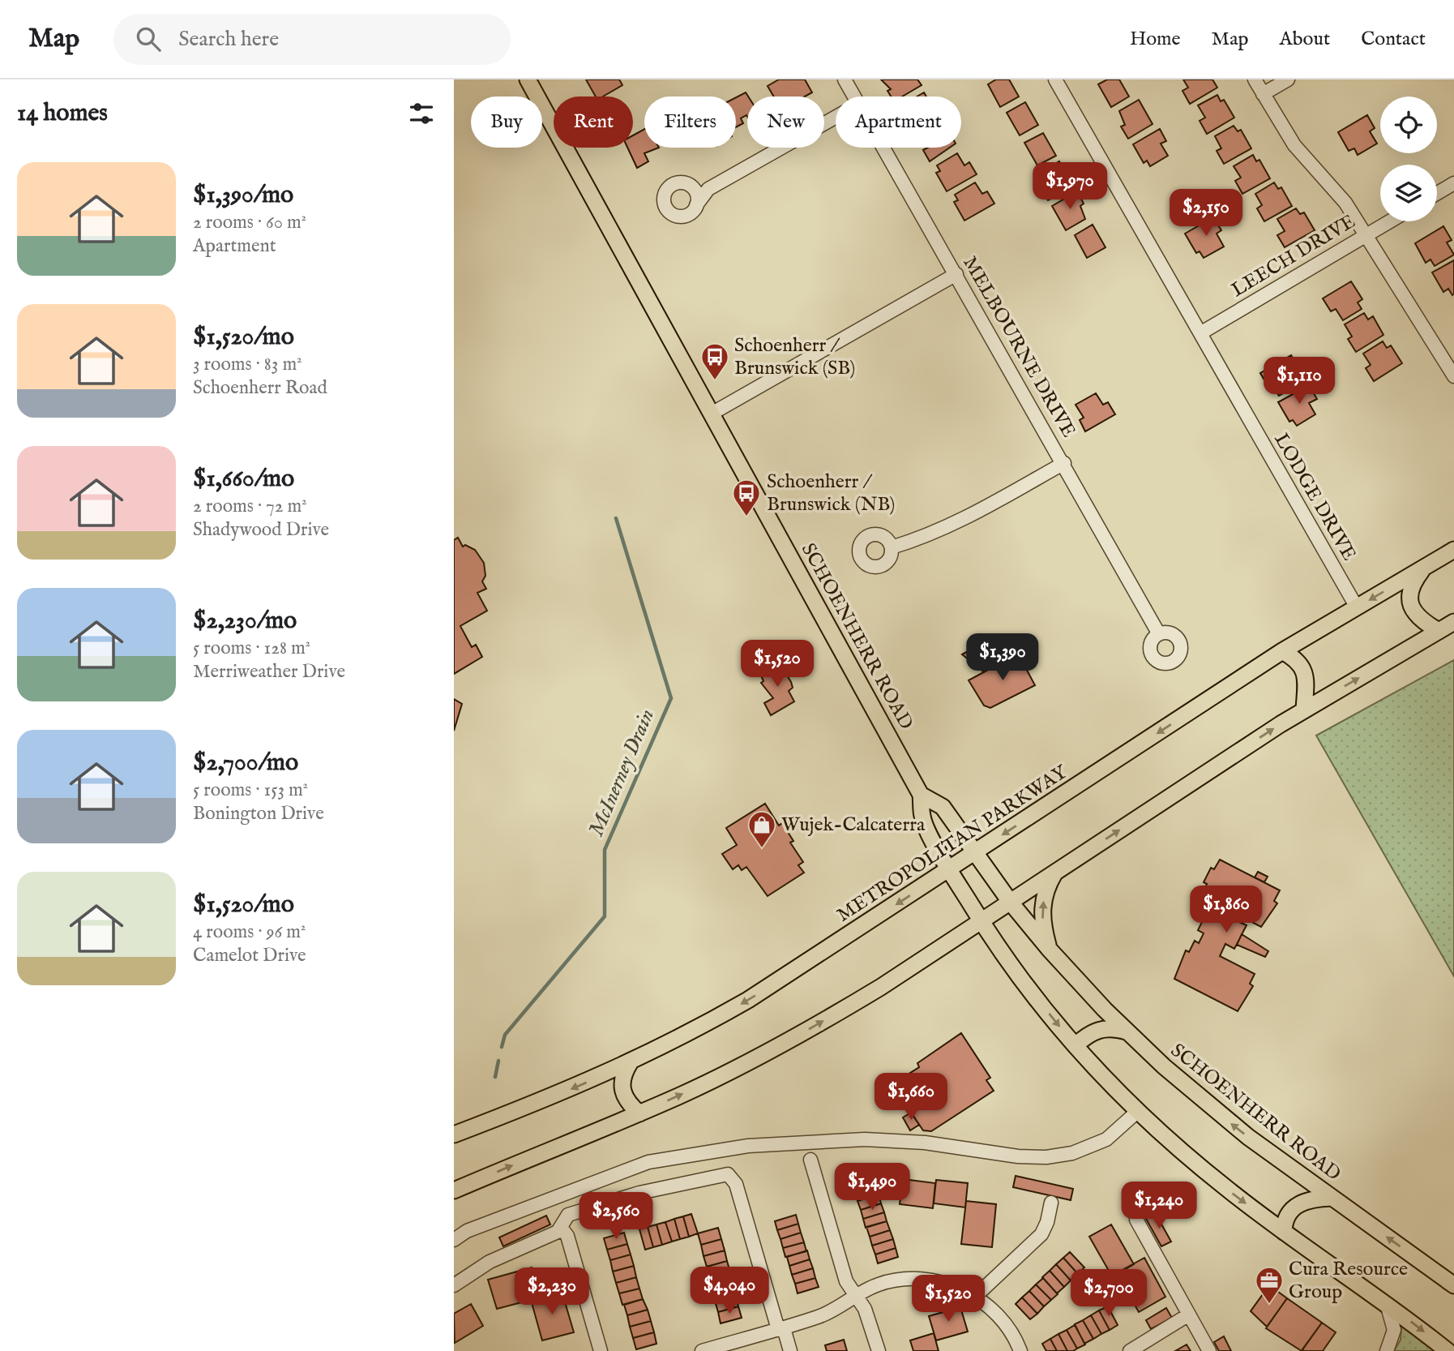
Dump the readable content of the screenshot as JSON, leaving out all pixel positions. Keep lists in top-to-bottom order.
{
  "streets": {
    "main road": ["SCHOENHERR ROAD", "METROPOLITAN PARKWAY"],
    "street": ["LEECH DRIVE", "MELBOURNE DRIVE", "LODGE DRIVE"]
  },
  "crossings": [
    ["LEECH DRIVE", "LODGE DRIVE"],
    ["LODGE DRIVE", "METROPOLITAN PARKWAY"],
    ["SCHOENHERR ROAD", "METROPOLITAN PARKWAY"]
  ],
  "water": ["McInerney Drain"],
  "places": {
    "bus stop": ["Schoenherr / Brunswick (SB)", "Schoenherr / Brunswick (NB)"],
    "shop": ["Wujek-Calcaterra"],
    "office": ["Cura Resource Group"]
  },
  "page": {
    "header": "Map",
    "search": "Search here",
    "nav": [
      "Home",
      "Map",
      "About",
      "Contact"
    ],
    "heading": "14 homes",
    "chip": [
      "Buy",
      "Rent",
      "Filters",
      "New",
      "Apartment"
    ],
    "list": [
      {
        "name": "$1,390/mo",
        "note": "2 rooms · 60 m² · Apartment"
      },
      {
        "name": "$1,520/mo",
        "note": "3 rooms · 83 m² · Schoenherr Road"
      },
      {
        "name": "$1,660/mo",
        "note": "2 rooms · 72 m² · Shadywood Drive"
      },
      {
        "name": "$2,230/mo",
        "note": "5 rooms · 128 m² · Merriweather Drive"
      },
      {
        "name": "$2,700/mo",
        "note": "5 rooms · 153 m² · Bonington Drive"
      },
      {
        "name": "$1,520/mo",
        "note": "4 rooms · 96 m² · Camelot Drive"
      }
    ],
    "price": [
      "$1,970",
      "$2,150",
      "$1,110",
      "$1,390",
      "$1,520",
      "$1,860",
      "$1,660",
      "$1,490",
      "$1,240",
      "$2,560",
      "$4,040",
      "$2,230",
      "$2,700",
      "$1,520"
    ]
  }
}
